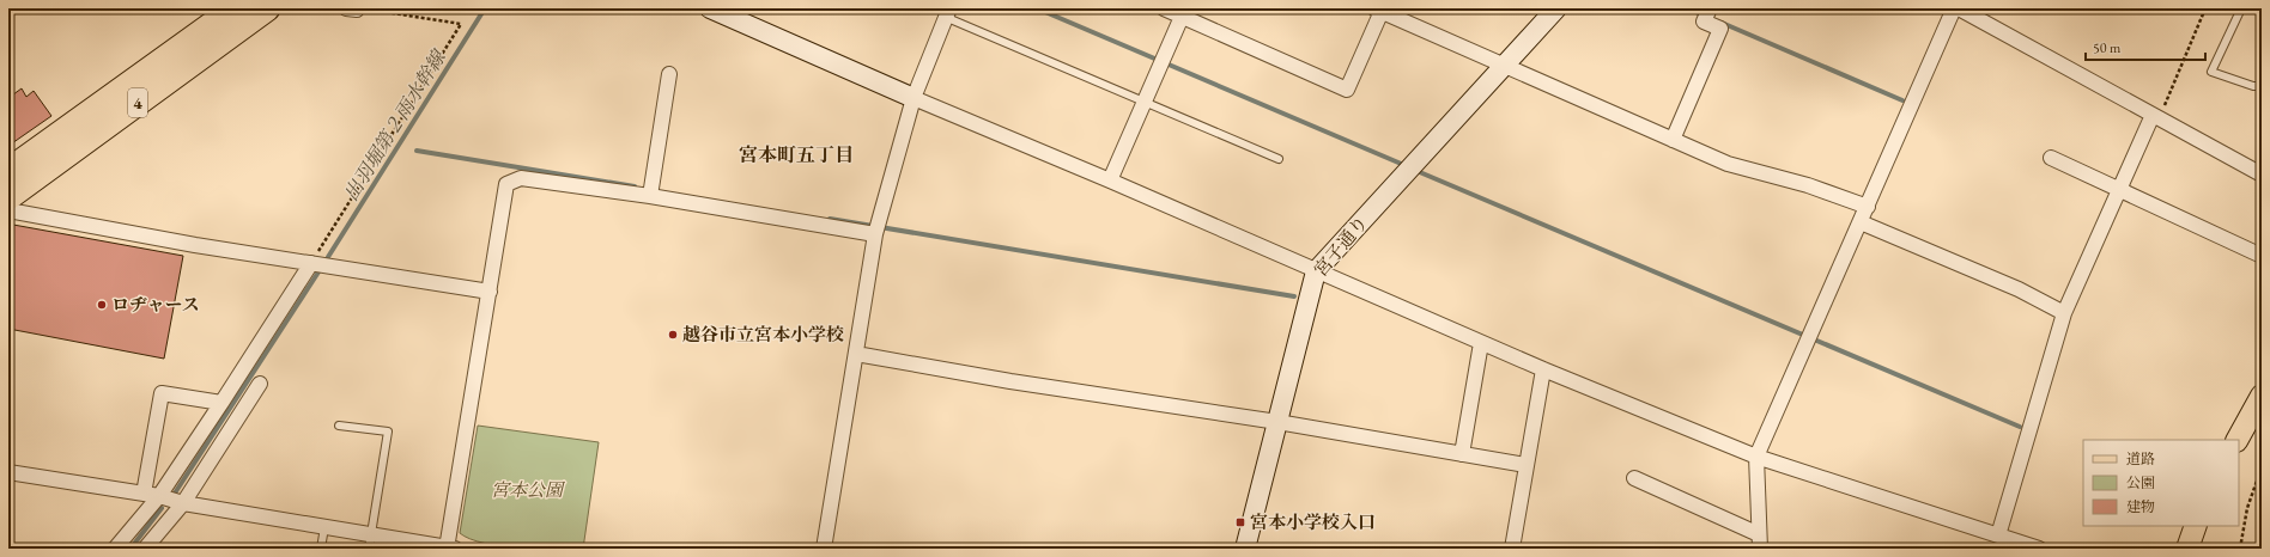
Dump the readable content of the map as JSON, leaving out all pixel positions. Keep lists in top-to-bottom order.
{
  "streets": {
    "highway": ["4"],
    "street": ["宮子通り"]
  },
  "districts": ["宮本町五丁目"],
  "water": ["出羽堀第２雨水幹線"],
  "parks": ["宮本公園"],
  "places": {
    "other": ["ロヂャース", "越谷市立宮本小学校"],
    "transit": ["宮本小学校入口"]
  },
  "legend": ["道路", "公園", "建物"],
  "scale_bar": "50 m"
}
